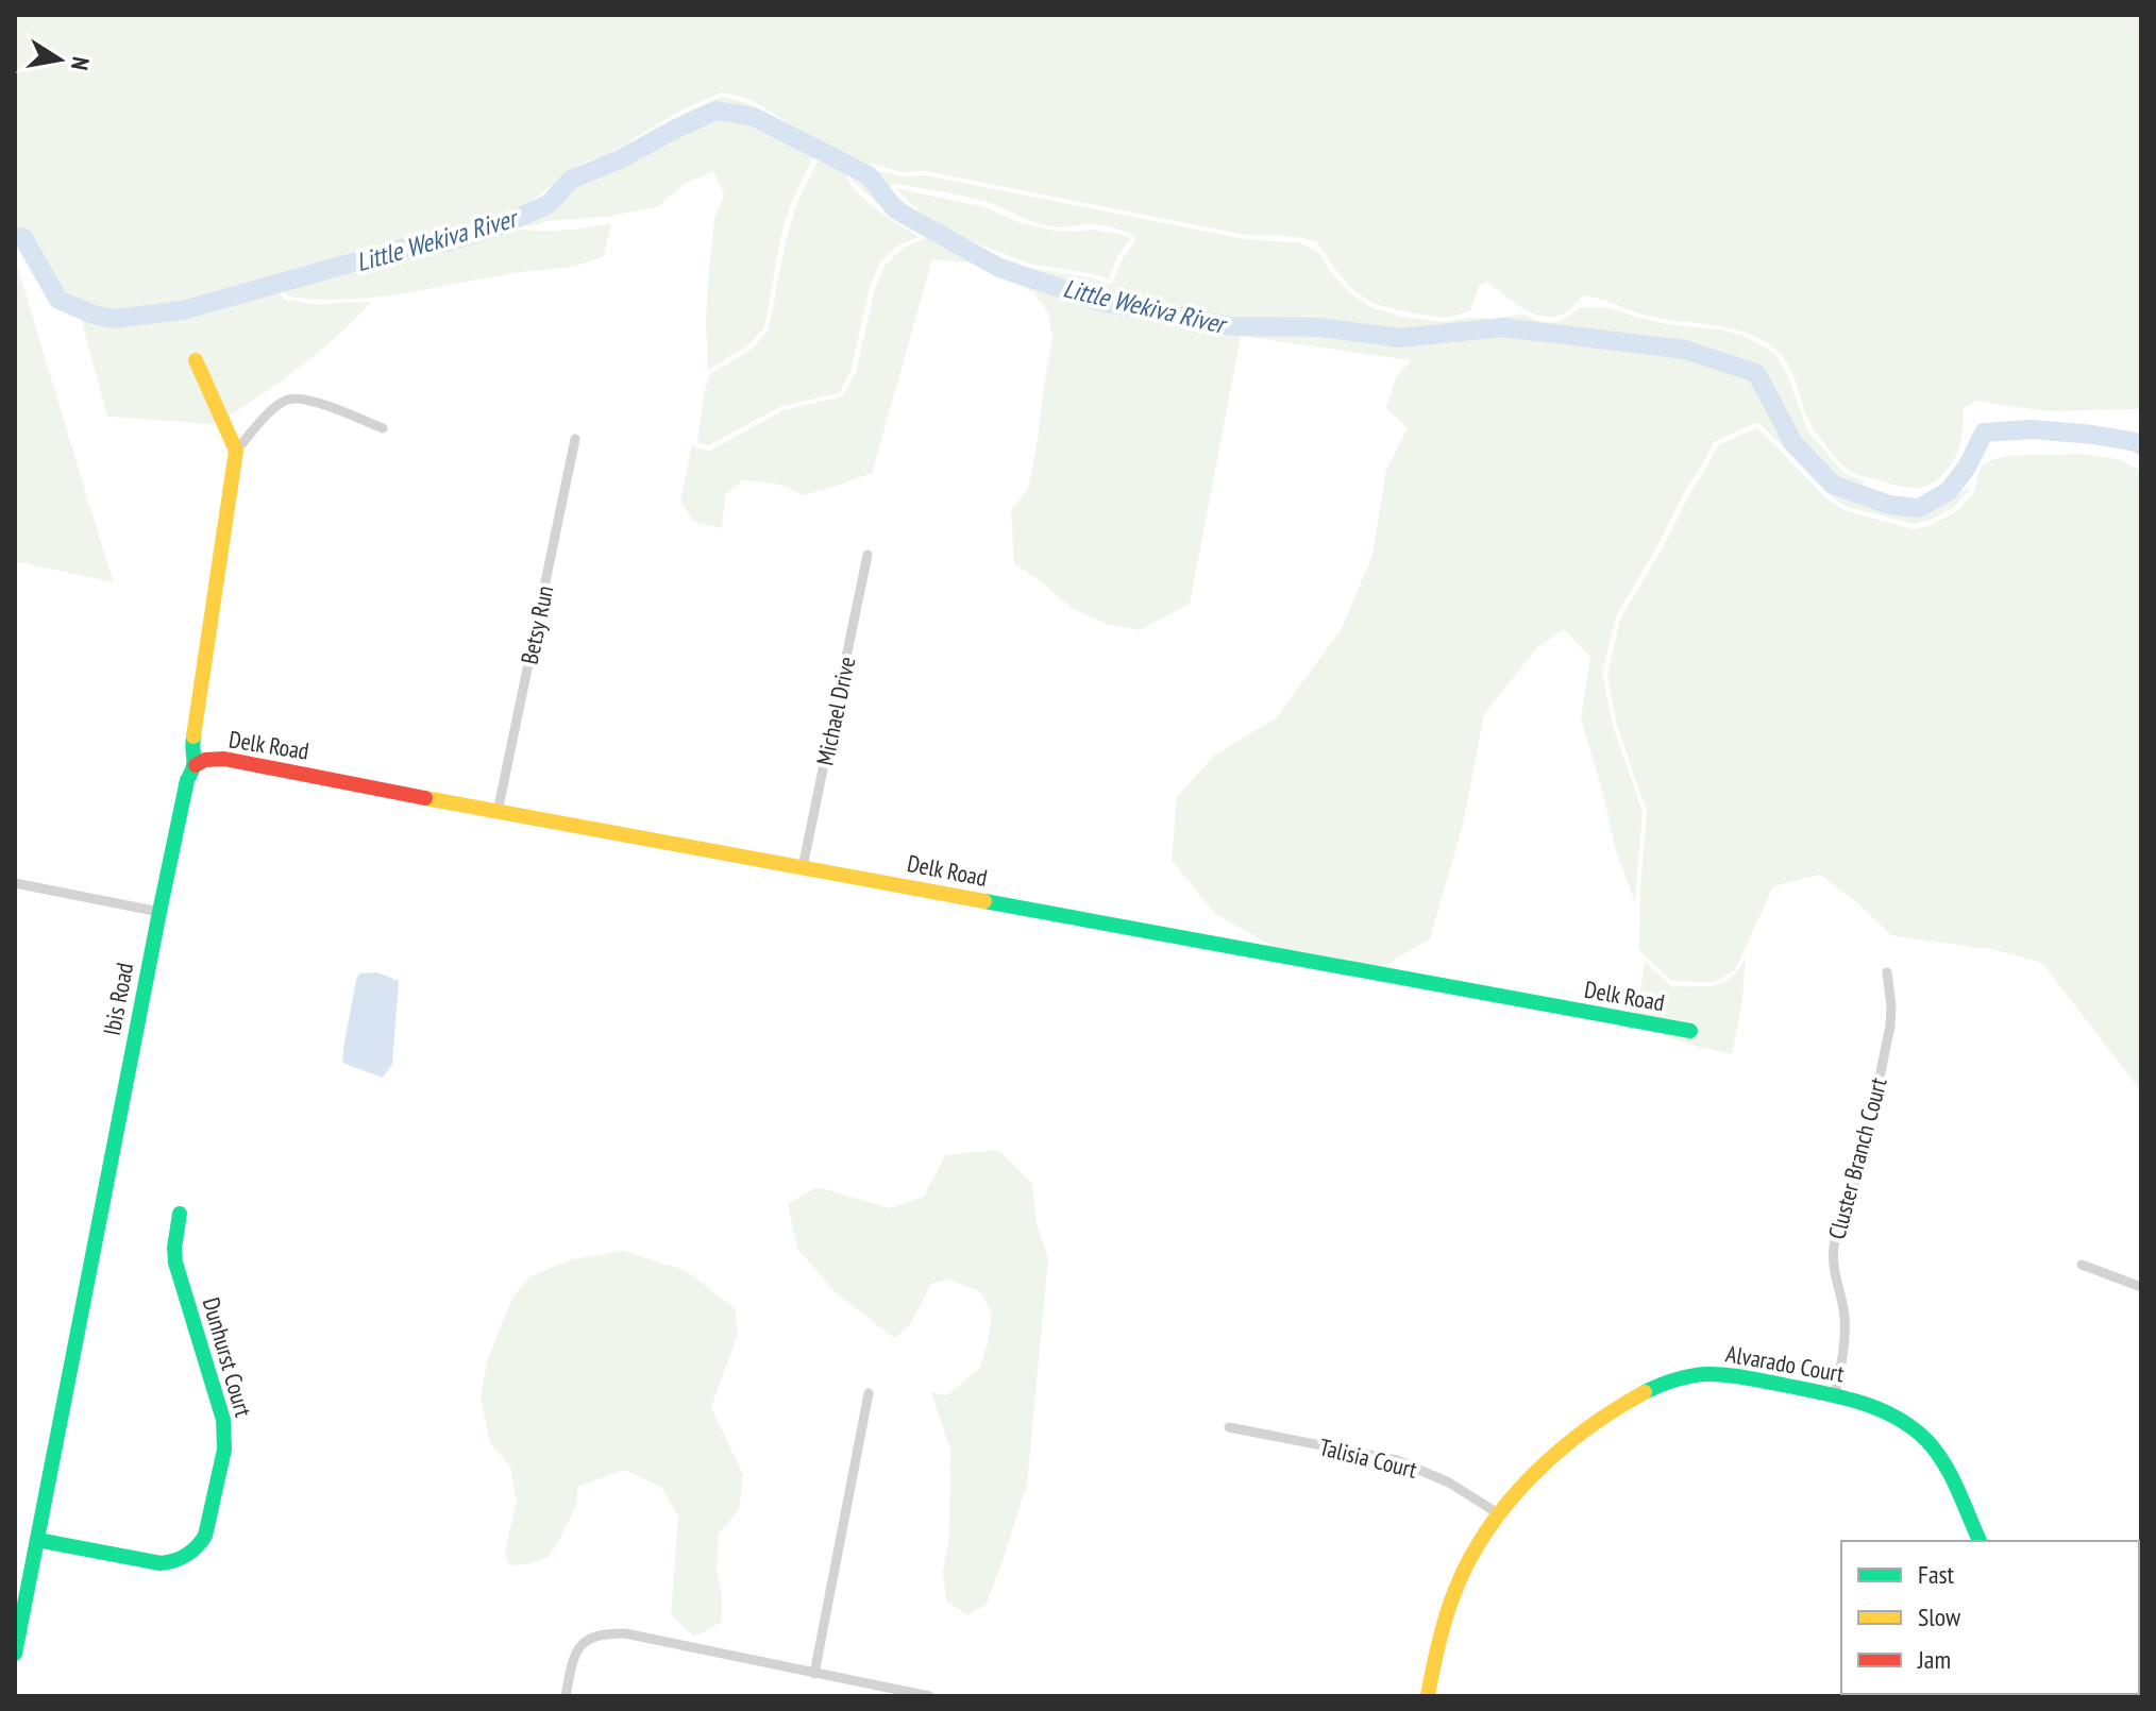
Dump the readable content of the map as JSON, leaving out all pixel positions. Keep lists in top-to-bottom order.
{
  "streets": {
    "street": [
      "Betsy Run",
      "Michael Drive",
      "Delk Road",
      "Ibis Road",
      "Cluster Branch Court",
      "Dunhurst Court",
      "Alvarado Court",
      "Talisia Court"
    ]
  },
  "crossings": [
    ["Betsy Run", "Delk Road"],
    ["Michael Drive", "Delk Road"],
    ["Delk Road", "Ibis Road"],
    ["Ibis Road", "Dunhurst Court"],
    ["Cluster Branch Court", "Alvarado Court"],
    ["Alvarado Court", "Talisia Court"]
  ],
  "water": ["Little Wekiva River"],
  "legend": ["Fast", "Slow", "Jam"],
  "north": "right"
}
